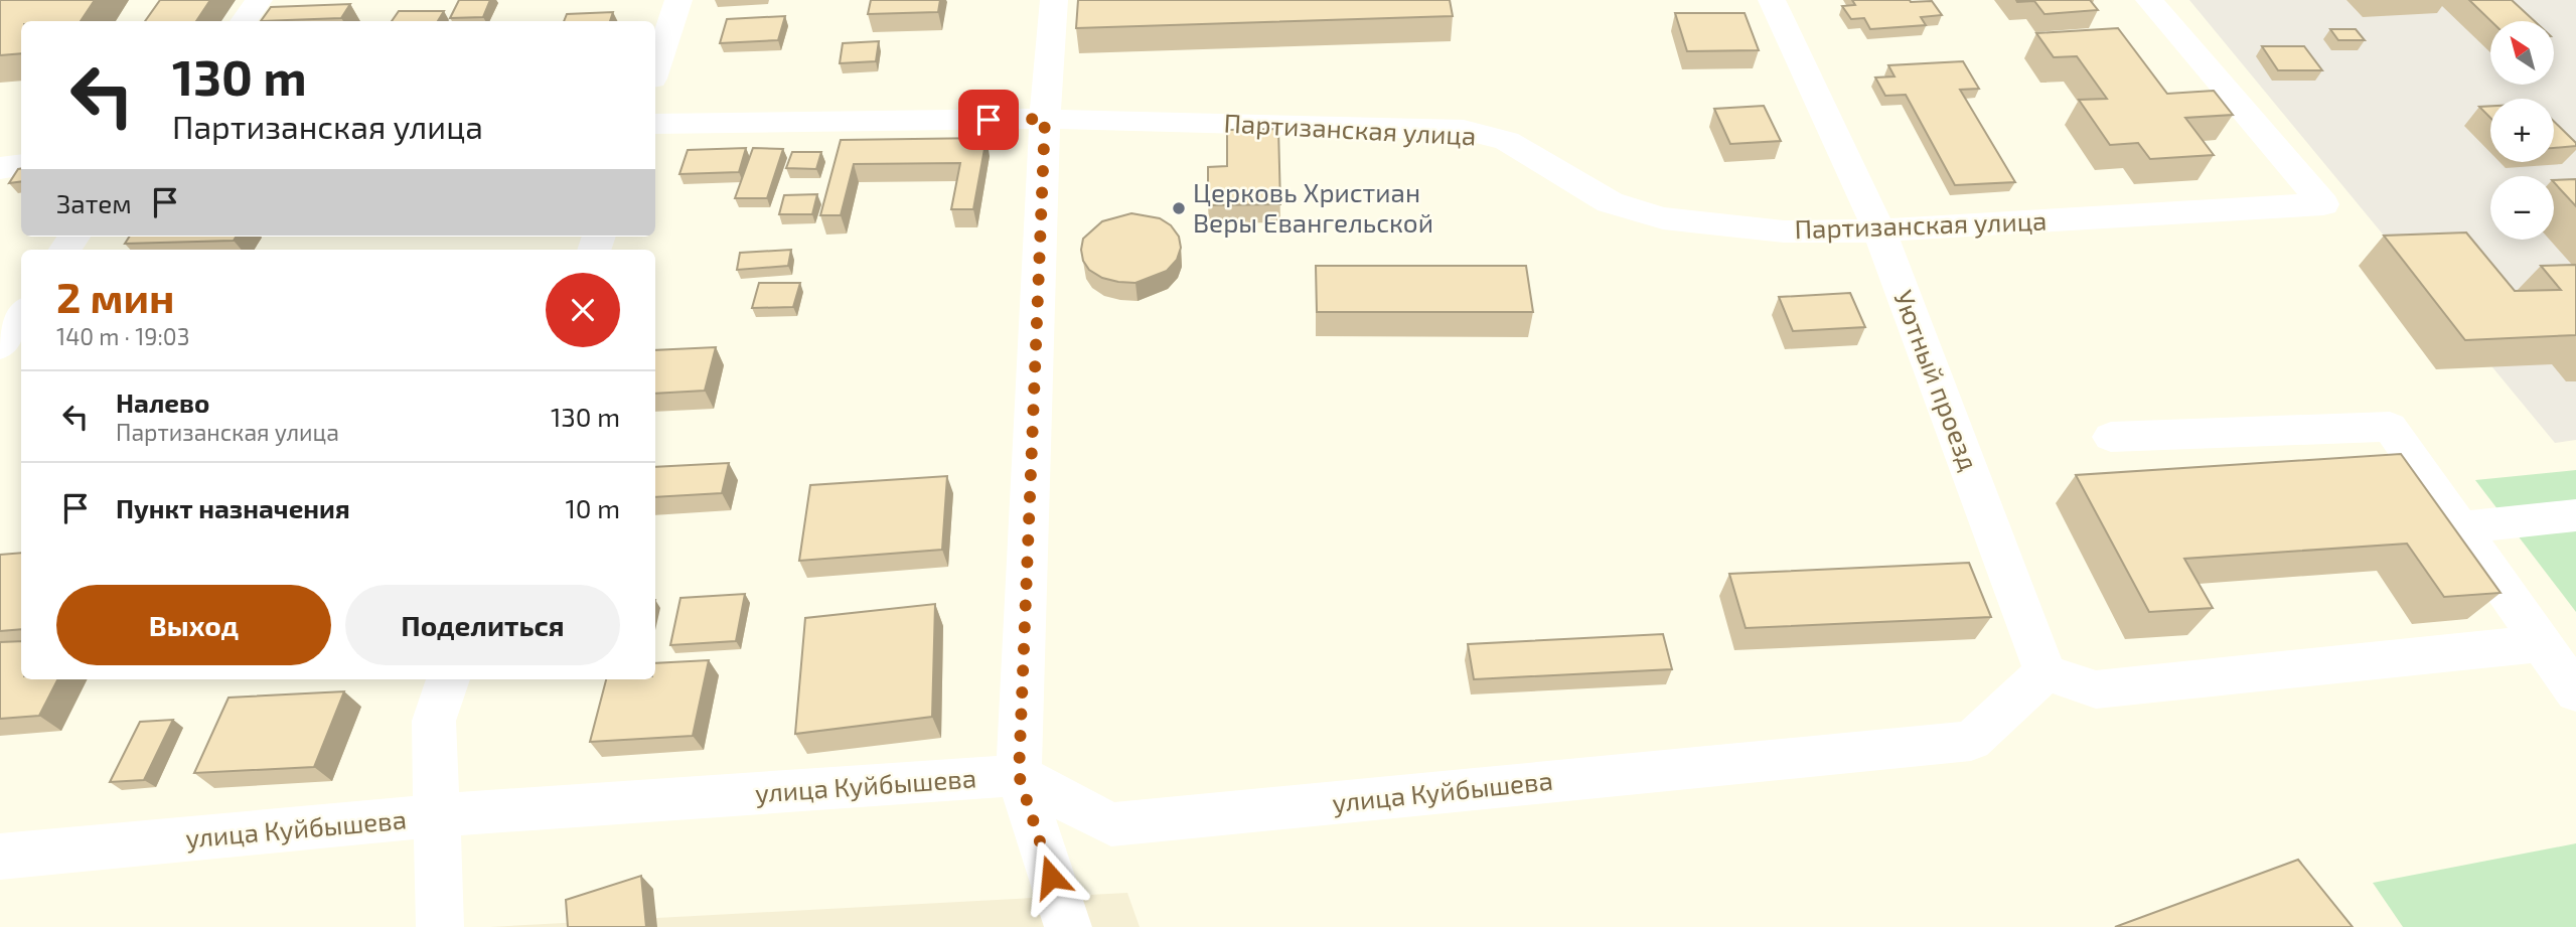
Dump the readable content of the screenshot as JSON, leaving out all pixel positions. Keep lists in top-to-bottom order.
{
  "streets": {
    "street": ["Партизанская улица", "Уютный проезд", "улица Куйбышева"]
  },
  "crossings": [
    ["Партизанская улица", "Уютный проезд"],
    ["Уютный проезд", "улица Куйбышева"]
  ],
  "places": ["Церковь Христиан Веры Евангельской"],
  "north": "top left",
  "page": {
    "map_buttons": ["+", "−"],
    "turn": ["130 m", "Партизанская улица"],
    "then": "Затем",
    "heading": ["2 мин", "140 m · 19:03"],
    "list": [
      {
        "name": "Налево",
        "note": "Партизанская улица",
        "value": "130 m"
      },
      {
        "name": "Пункт назначения",
        "value": "10 m"
      }
    ],
    "buttons": ["Выход", "Поделиться"]
  }
}
